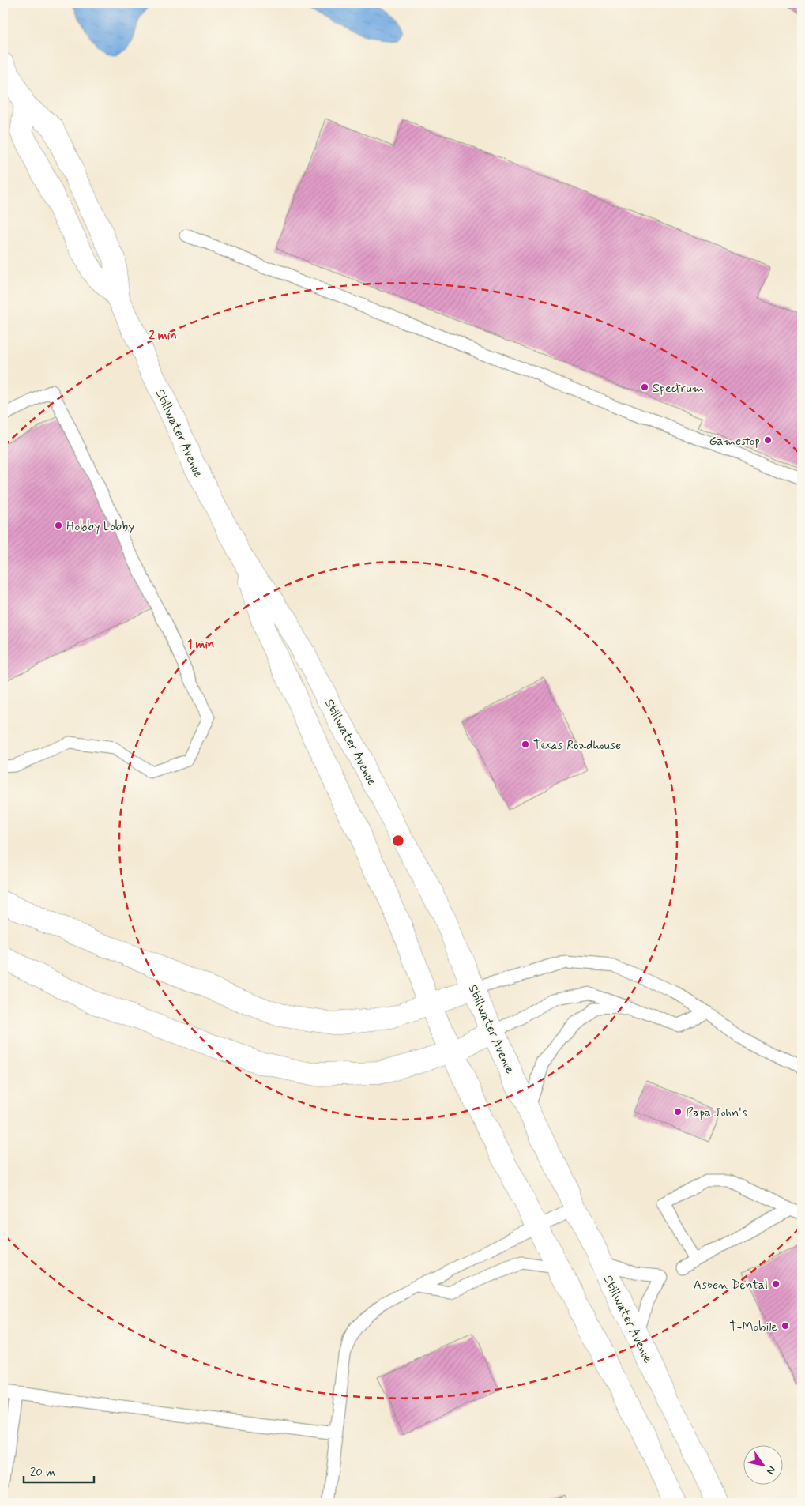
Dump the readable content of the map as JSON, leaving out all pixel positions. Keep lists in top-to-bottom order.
{
  "streets": {
    "main road": ["Stillwater Avenue"]
  },
  "places": [
    "Spectrum",
    "Gamestop",
    "Hobby Lobby",
    "Texas Roadhouse",
    "Papa John's",
    "Aspen Dental",
    "T-Mobile"
  ],
  "scale_bar": "20 m",
  "north": "bottom right",
  "rings": ["2 min", "1 min"]
}
